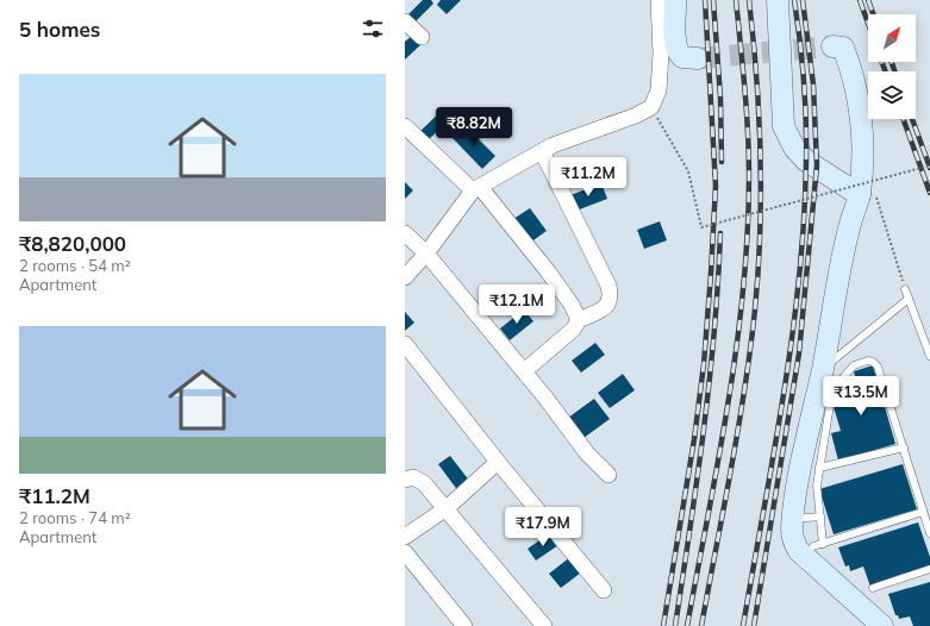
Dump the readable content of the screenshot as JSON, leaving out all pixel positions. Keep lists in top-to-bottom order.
{
  "north": "top right",
  "page": {
    "heading": "5 homes",
    "list": [
      {
        "name": "₹8,820,000",
        "note": "2 rooms · 54 m² · Apartment"
      },
      {
        "name": "₹11.2M",
        "note": "2 rooms · 74 m² · Apartment"
      }
    ],
    "price": [
      "₹8.82M",
      "₹11.2M",
      "₹12.1M",
      "₹13.5M",
      "₹17.9M"
    ]
  }
}
